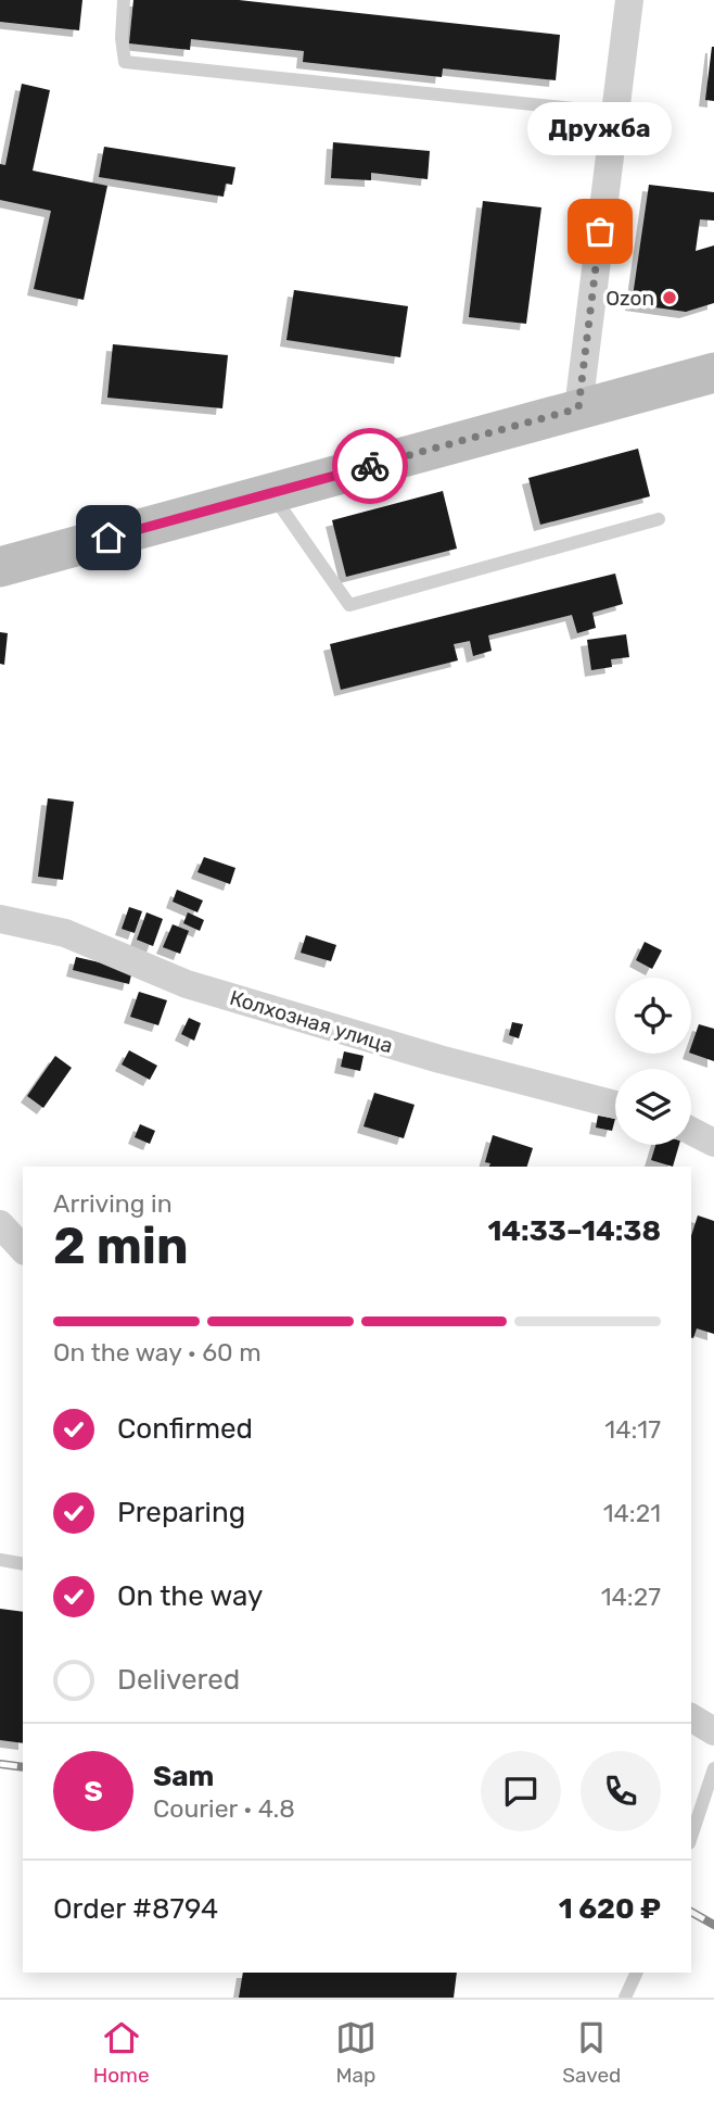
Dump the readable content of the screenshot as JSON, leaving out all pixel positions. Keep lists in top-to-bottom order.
{
  "streets": {
    "street": ["Колхозная улица"]
  },
  "places": ["Дружба", "Ozon"],
  "page": {
    "bubble": "Дружба",
    "heading": ["2 min", "Arriving in", "14:33–14:38"],
    "panel": [
      "Sam",
      "Courier · 4.8",
      "Order #8794",
      "1 620 ₽"
    ],
    "bar": "On the way · 60 m",
    "list": [
      ["Confirmed", "14:17"],
      ["Preparing", "14:21"],
      ["On the way", "14:27"],
      "Delivered"
    ],
    "round": "S",
    "tabs": ["Home", "Map", "Saved"]
  }
}
